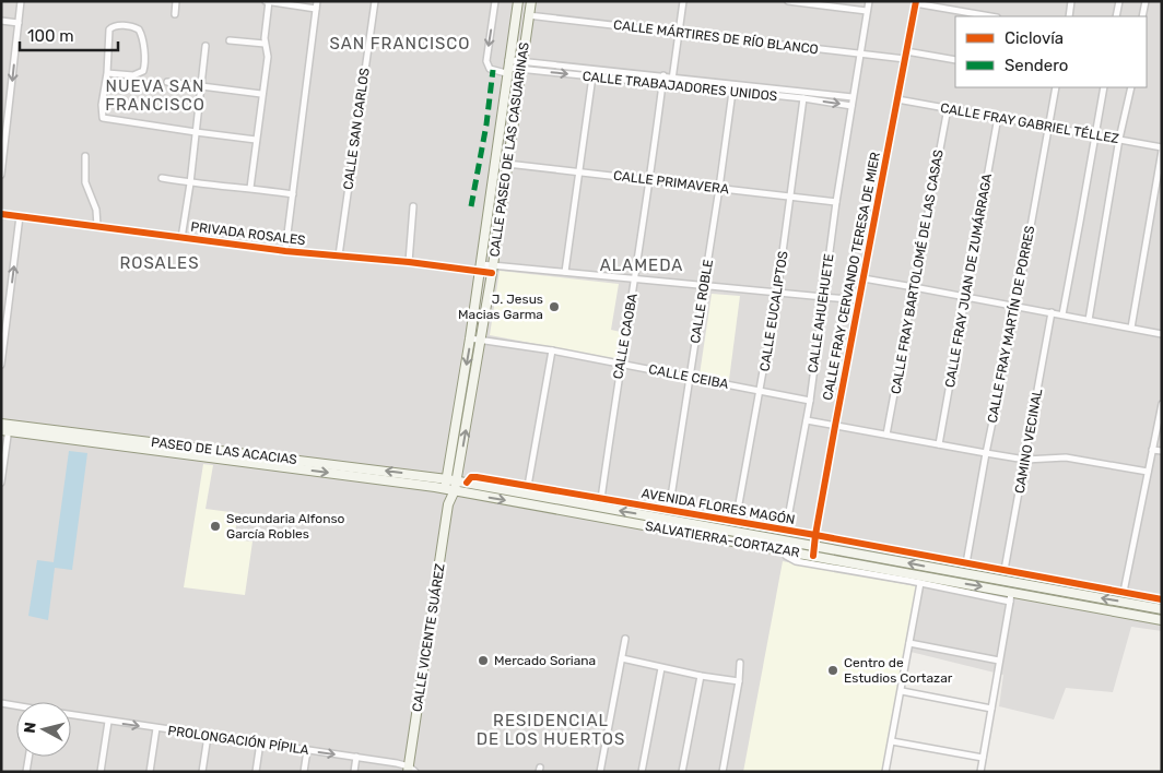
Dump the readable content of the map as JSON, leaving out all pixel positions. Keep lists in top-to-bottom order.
{
  "streets": {
    "main road": [
      "CALLE PASEO DE LAS CASUARINAS",
      "PASEO DE LAS ACACIAS",
      "SALVATIERRA-CORTAZAR",
      "CALLE VICENTE SUÁREZ"
    ],
    "street": [
      "CALLE MÁRTIRES DE RÍO BLANCO",
      "CALLE TRABAJADORES UNIDOS",
      "CALLE FRAY GABRIEL TÉLLEZ",
      "CALLE SAN CARLOS",
      "CALLE PRIMAVERA",
      "PRIVADA ROSALES",
      "CALLE FRAY BARTOLOMÉ DE LAS CASAS",
      "CALLE FRAY CERVANDO TERESA DE MIER",
      "CALLE FRAY JUAN DE ZUMÁRRAGA",
      "CALLE ROBLE",
      "CALLE EUCALIPTOS",
      "CALLE AHUEHUETE",
      "CALLE FRAY MARTÍN DE PORRES",
      "CALLE CAOBA",
      "CALLE CEIBA",
      "CAMINO VECINAL",
      "AVENIDA FLORES MAGÓN",
      "PROLONGACIÓN PÍPILA"
    ]
  },
  "crossings": [
    ["CALLE MÁRTIRES DE RÍO BLANCO", "CALLE PASEO DE LAS CASUARINAS"],
    ["CALLE MÁRTIRES DE RÍO BLANCO", "CALLE FRAY CERVANDO TERESA DE MIER"],
    ["CALLE MÁRTIRES DE RÍO BLANCO", "CALLE AHUEHUETE"],
    ["CALLE TRABAJADORES UNIDOS", "CALLE PASEO DE LAS CASUARINAS"],
    ["CALLE TRABAJADORES UNIDOS", "CALLE ROBLE"],
    ["CALLE TRABAJADORES UNIDOS", "CALLE EUCALIPTOS"],
    ["CALLE TRABAJADORES UNIDOS", "CALLE AHUEHUETE"],
    ["CALLE TRABAJADORES UNIDOS", "CALLE CAOBA"],
    ["CALLE FRAY GABRIEL TÉLLEZ", "CALLE FRAY BARTOLOMÉ DE LAS CASAS"],
    ["CALLE FRAY GABRIEL TÉLLEZ", "CALLE FRAY CERVANDO TERESA DE MIER"],
    ["CALLE FRAY GABRIEL TÉLLEZ", "CALLE FRAY JUAN DE ZUMÁRRAGA"],
    ["CALLE FRAY GABRIEL TÉLLEZ", "CALLE FRAY MARTÍN DE PORRES"],
    ["CALLE SAN CARLOS", "PRIVADA ROSALES"],
    ["CALLE PASEO DE LAS CASUARINAS", "CALLE PRIMAVERA"],
    ["CALLE PASEO DE LAS CASUARINAS", "PRIVADA ROSALES"],
    ["CALLE PASEO DE LAS CASUARINAS", "CALLE CEIBA"],
    ["CALLE PASEO DE LAS CASUARINAS", "PASEO DE LAS ACACIAS"],
    ["CALLE PASEO DE LAS CASUARINAS", "SALVATIERRA-CORTAZAR"],
    ["CALLE PASEO DE LAS CASUARINAS", "CALLE VICENTE SUÁREZ"],
    ["CALLE PRIMAVERA", "CALLE ROBLE"],
    ["CALLE PRIMAVERA", "CALLE EUCALIPTOS"],
    ["CALLE PRIMAVERA", "CALLE AHUEHUETE"],
    ["CALLE PRIMAVERA", "CALLE CAOBA"],
    ["PRIVADA ROSALES", "CALLE FRAY CERVANDO TERESA DE MIER"],
    ["PRIVADA ROSALES", "CALLE ROBLE"],
    ["PRIVADA ROSALES", "CALLE EUCALIPTOS"],
    ["PRIVADA ROSALES", "CALLE AHUEHUETE"],
    ["PRIVADA ROSALES", "CALLE CAOBA"],
    ["CALLE FRAY CERVANDO TERESA DE MIER", "AVENIDA FLORES MAGÓN"],
    ["CALLE FRAY CERVANDO TERESA DE MIER", "SALVATIERRA-CORTAZAR"],
    ["CALLE ROBLE", "CALLE CEIBA"],
    ["CALLE ROBLE", "AVENIDA FLORES MAGÓN"],
    ["CALLE EUCALIPTOS", "CALLE CEIBA"],
    ["CALLE EUCALIPTOS", "AVENIDA FLORES MAGÓN"],
    ["CALLE AHUEHUETE", "CALLE CEIBA"],
    ["CALLE AHUEHUETE", "AVENIDA FLORES MAGÓN"],
    ["CALLE FRAY MARTÍN DE PORRES", "AVENIDA FLORES MAGÓN"],
    ["CALLE CAOBA", "CALLE CEIBA"],
    ["CALLE CAOBA", "AVENIDA FLORES MAGÓN"],
    ["CAMINO VECINAL", "AVENIDA FLORES MAGÓN"],
    ["PASEO DE LAS ACACIAS", "SALVATIERRA-CORTAZAR"],
    ["PASEO DE LAS ACACIAS", "CALLE VICENTE SUÁREZ"],
    ["AVENIDA FLORES MAGÓN", "SALVATIERRA-CORTAZAR"],
    ["SALVATIERRA-CORTAZAR", "CALLE VICENTE SUÁREZ"],
    ["CALLE VICENTE SUÁREZ", "PROLONGACIÓN PÍPILA"]
  ],
  "districts": [
    "SAN FRANCISCO",
    "NUEVA SAN FRANCISCO",
    "ROSALES",
    "ALAMEDA",
    "RESIDENCIAL DE LOS HUERTOS"
  ],
  "places": [
    "J. Jesus Macias Garma",
    "Secundaria Alfonso García Robles",
    "Mercado Soriana",
    "Centro de Estudios Cortazar"
  ],
  "legend": ["Ciclovía", "Sendero"],
  "scale_bar": "100 m",
  "north": "left"
}
